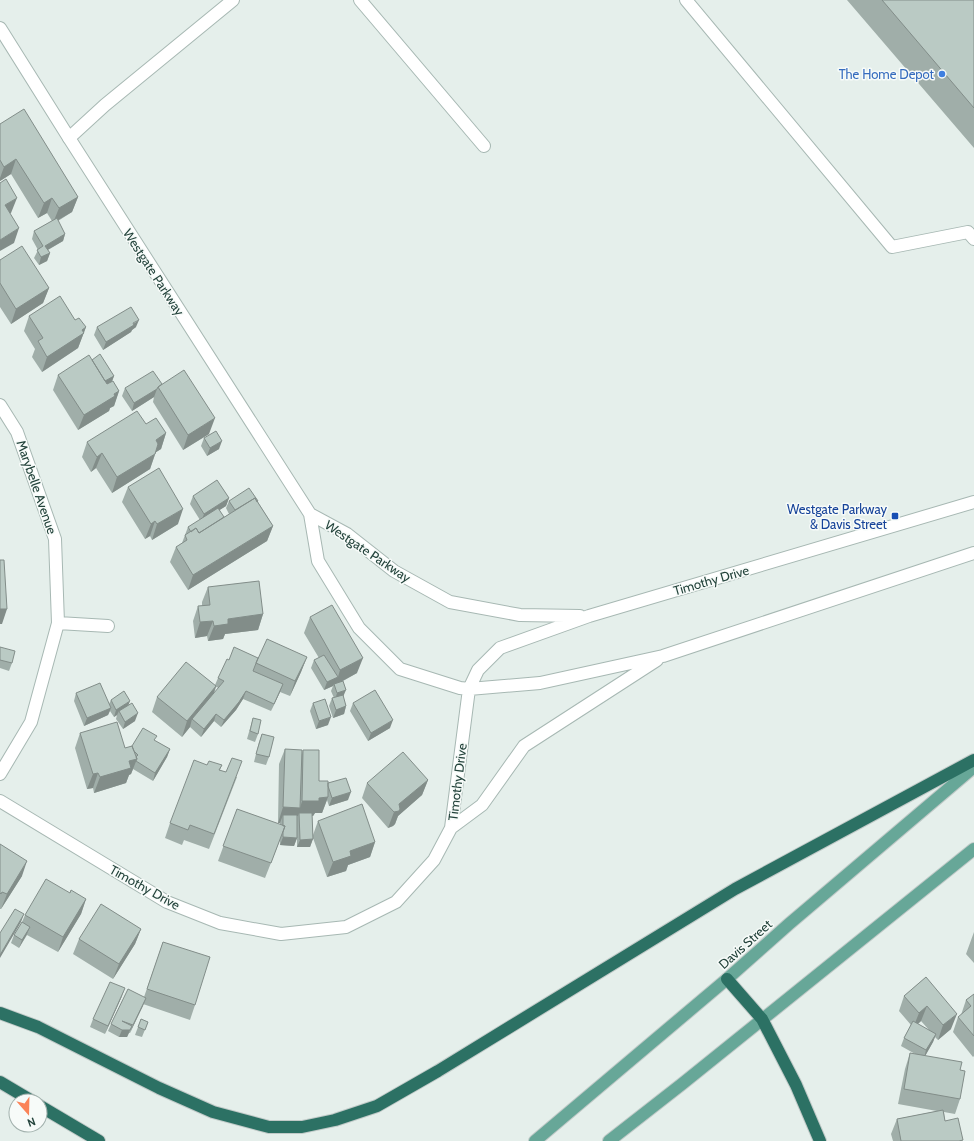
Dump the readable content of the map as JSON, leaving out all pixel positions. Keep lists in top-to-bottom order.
{
  "streets": {
    "main road": ["Davis Street"],
    "street": ["Westgate Parkway", "Marybelle Avenue", "Timothy Drive"]
  },
  "crossings": [
    ["Westgate Parkway", "Timothy Drive"]
  ],
  "places": {
    "other": ["The Home Depot"],
    "transit": ["Westgate Parkway & Davis Street"]
  },
  "north": "bottom"
}
